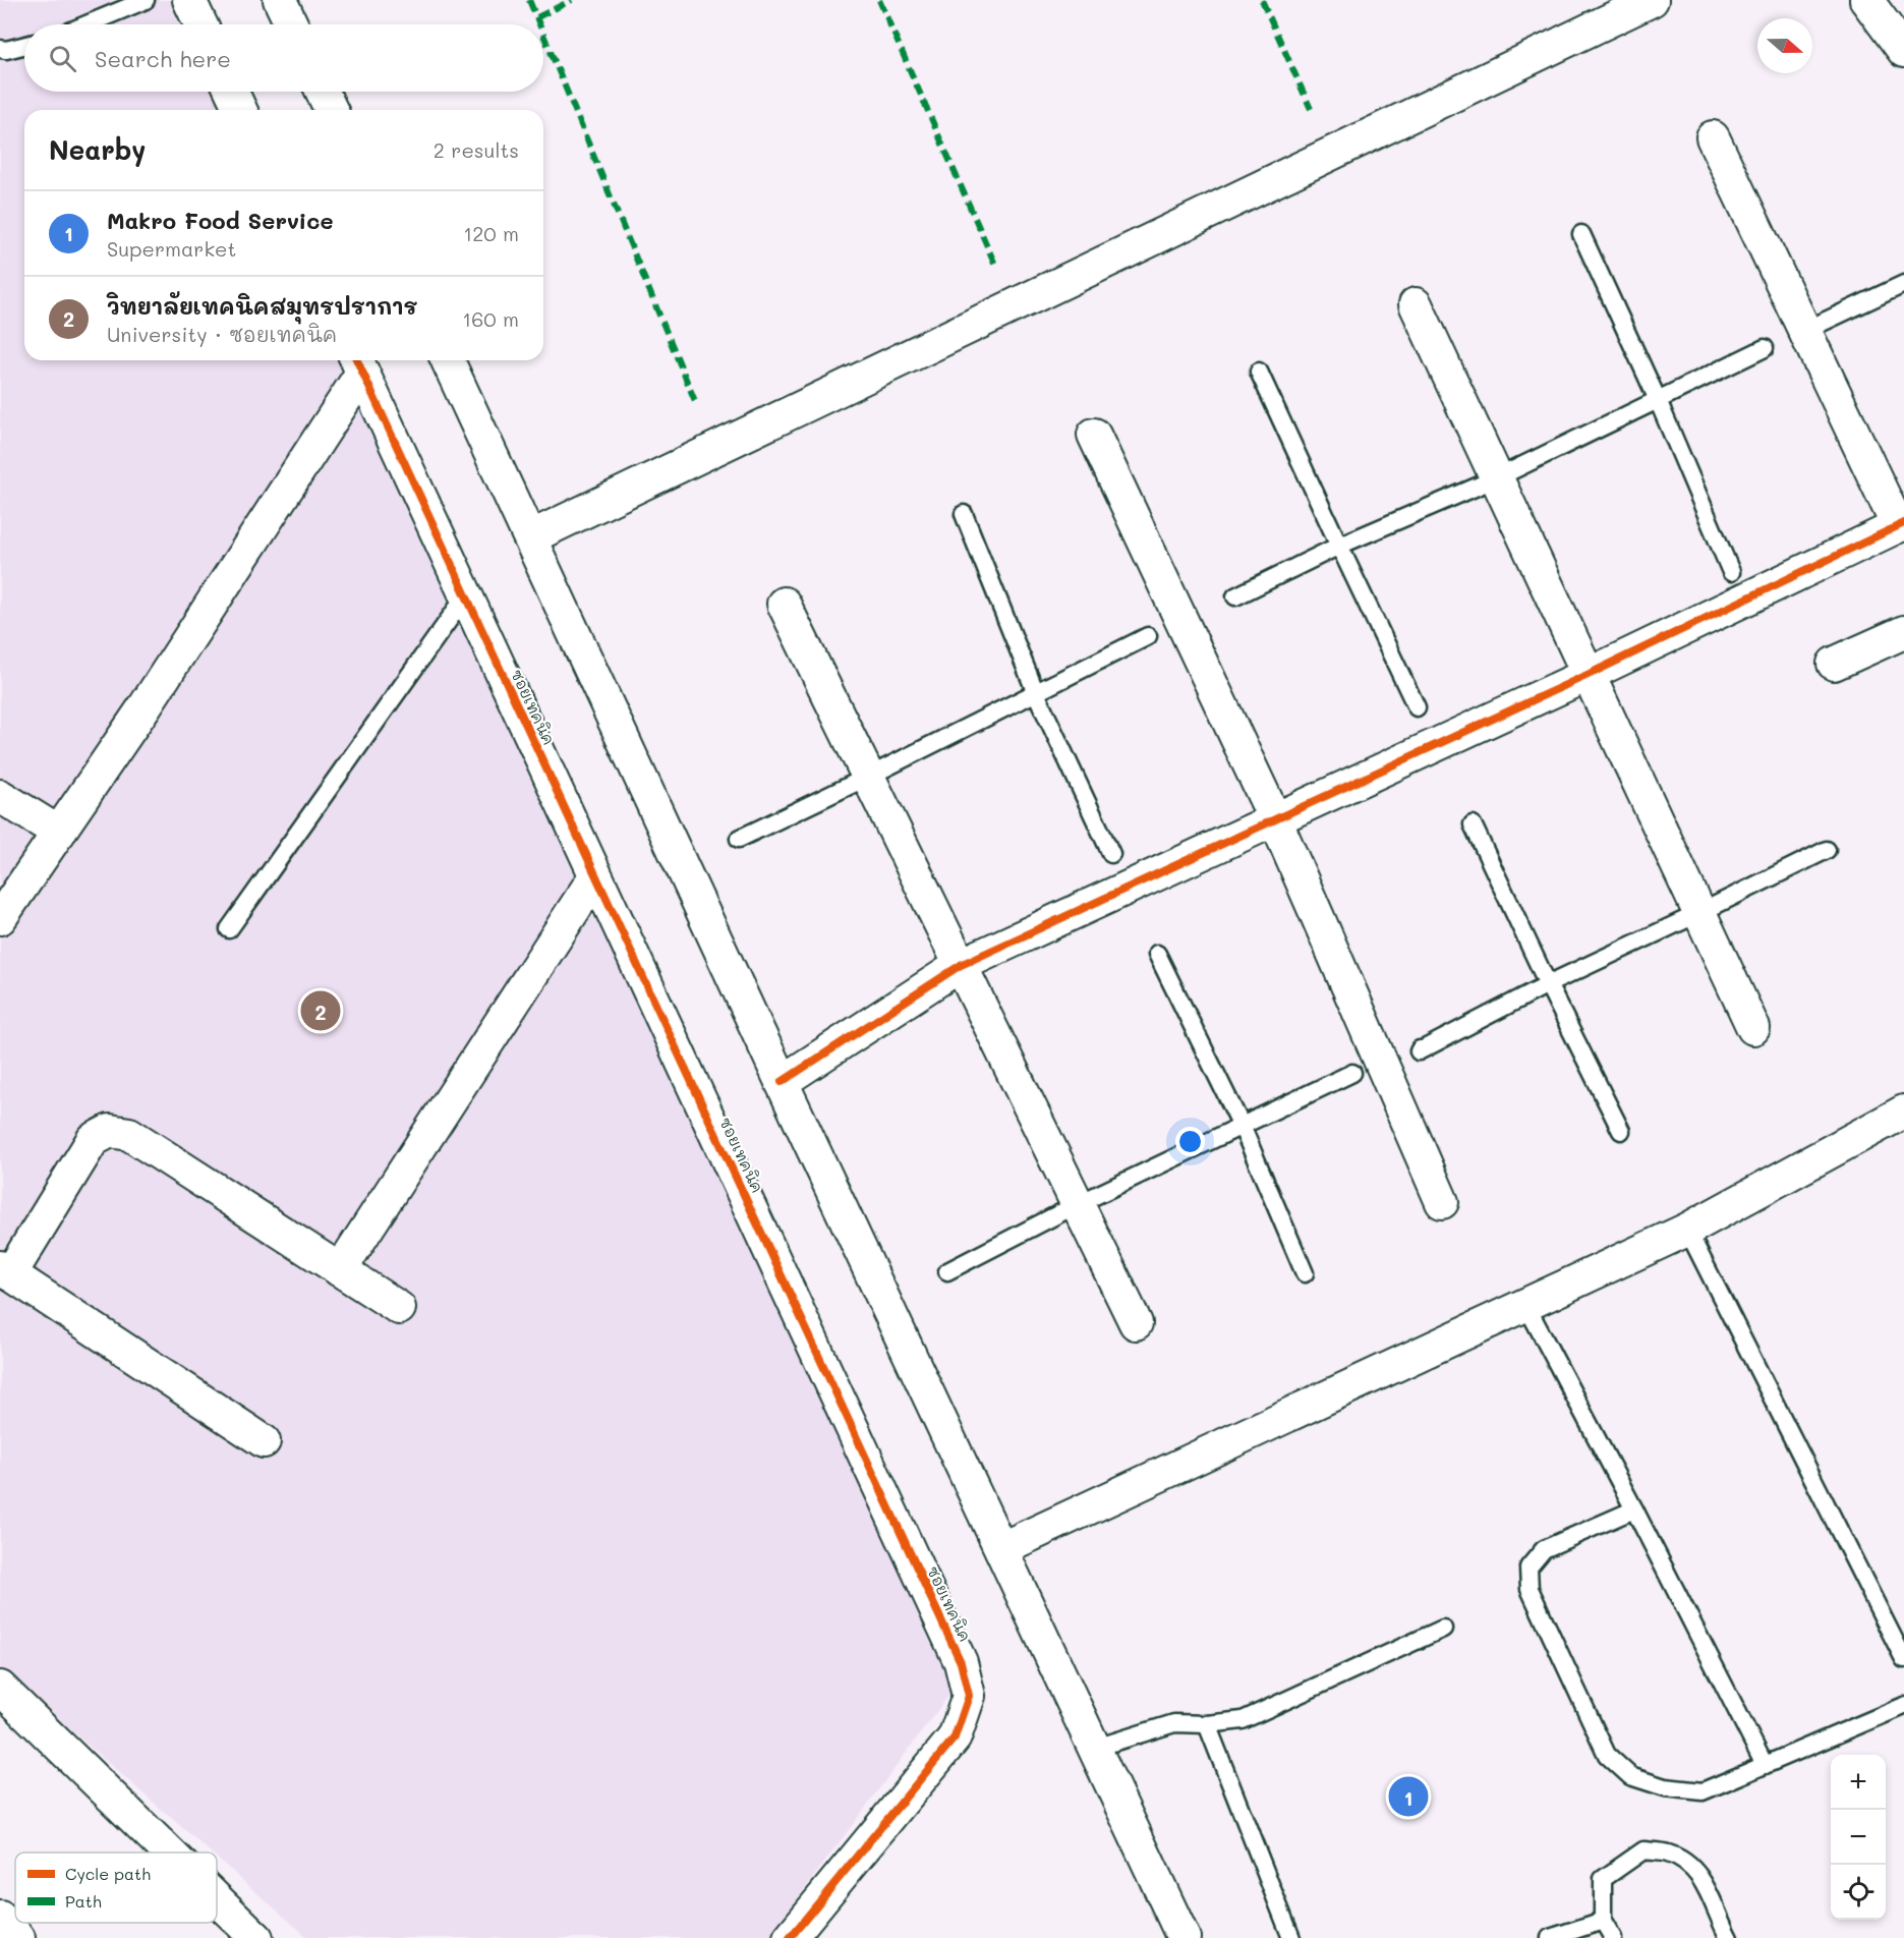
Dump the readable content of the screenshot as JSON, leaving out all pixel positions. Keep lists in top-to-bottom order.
{
  "streets": {
    "street": ["ซอยเทคนิค"]
  },
  "legend": ["Cycle path", "Path"],
  "north": "right",
  "page": {
    "search": "Search here",
    "heading": ["Nearby", "2 results"],
    "list": [
      {
        "mark": "1",
        "name": "Makro Food Service",
        "note": "Supermarket",
        "value": "120 m"
      },
      {
        "mark": "2",
        "name": "วิทยาลัยเทคนิคสมุทรปราการ",
        "note": "University · ซอยเทคนิค",
        "value": "160 m"
      }
    ],
    "pins": ["2", "1"],
    "map_buttons": ["+", "−"]
  }
}
